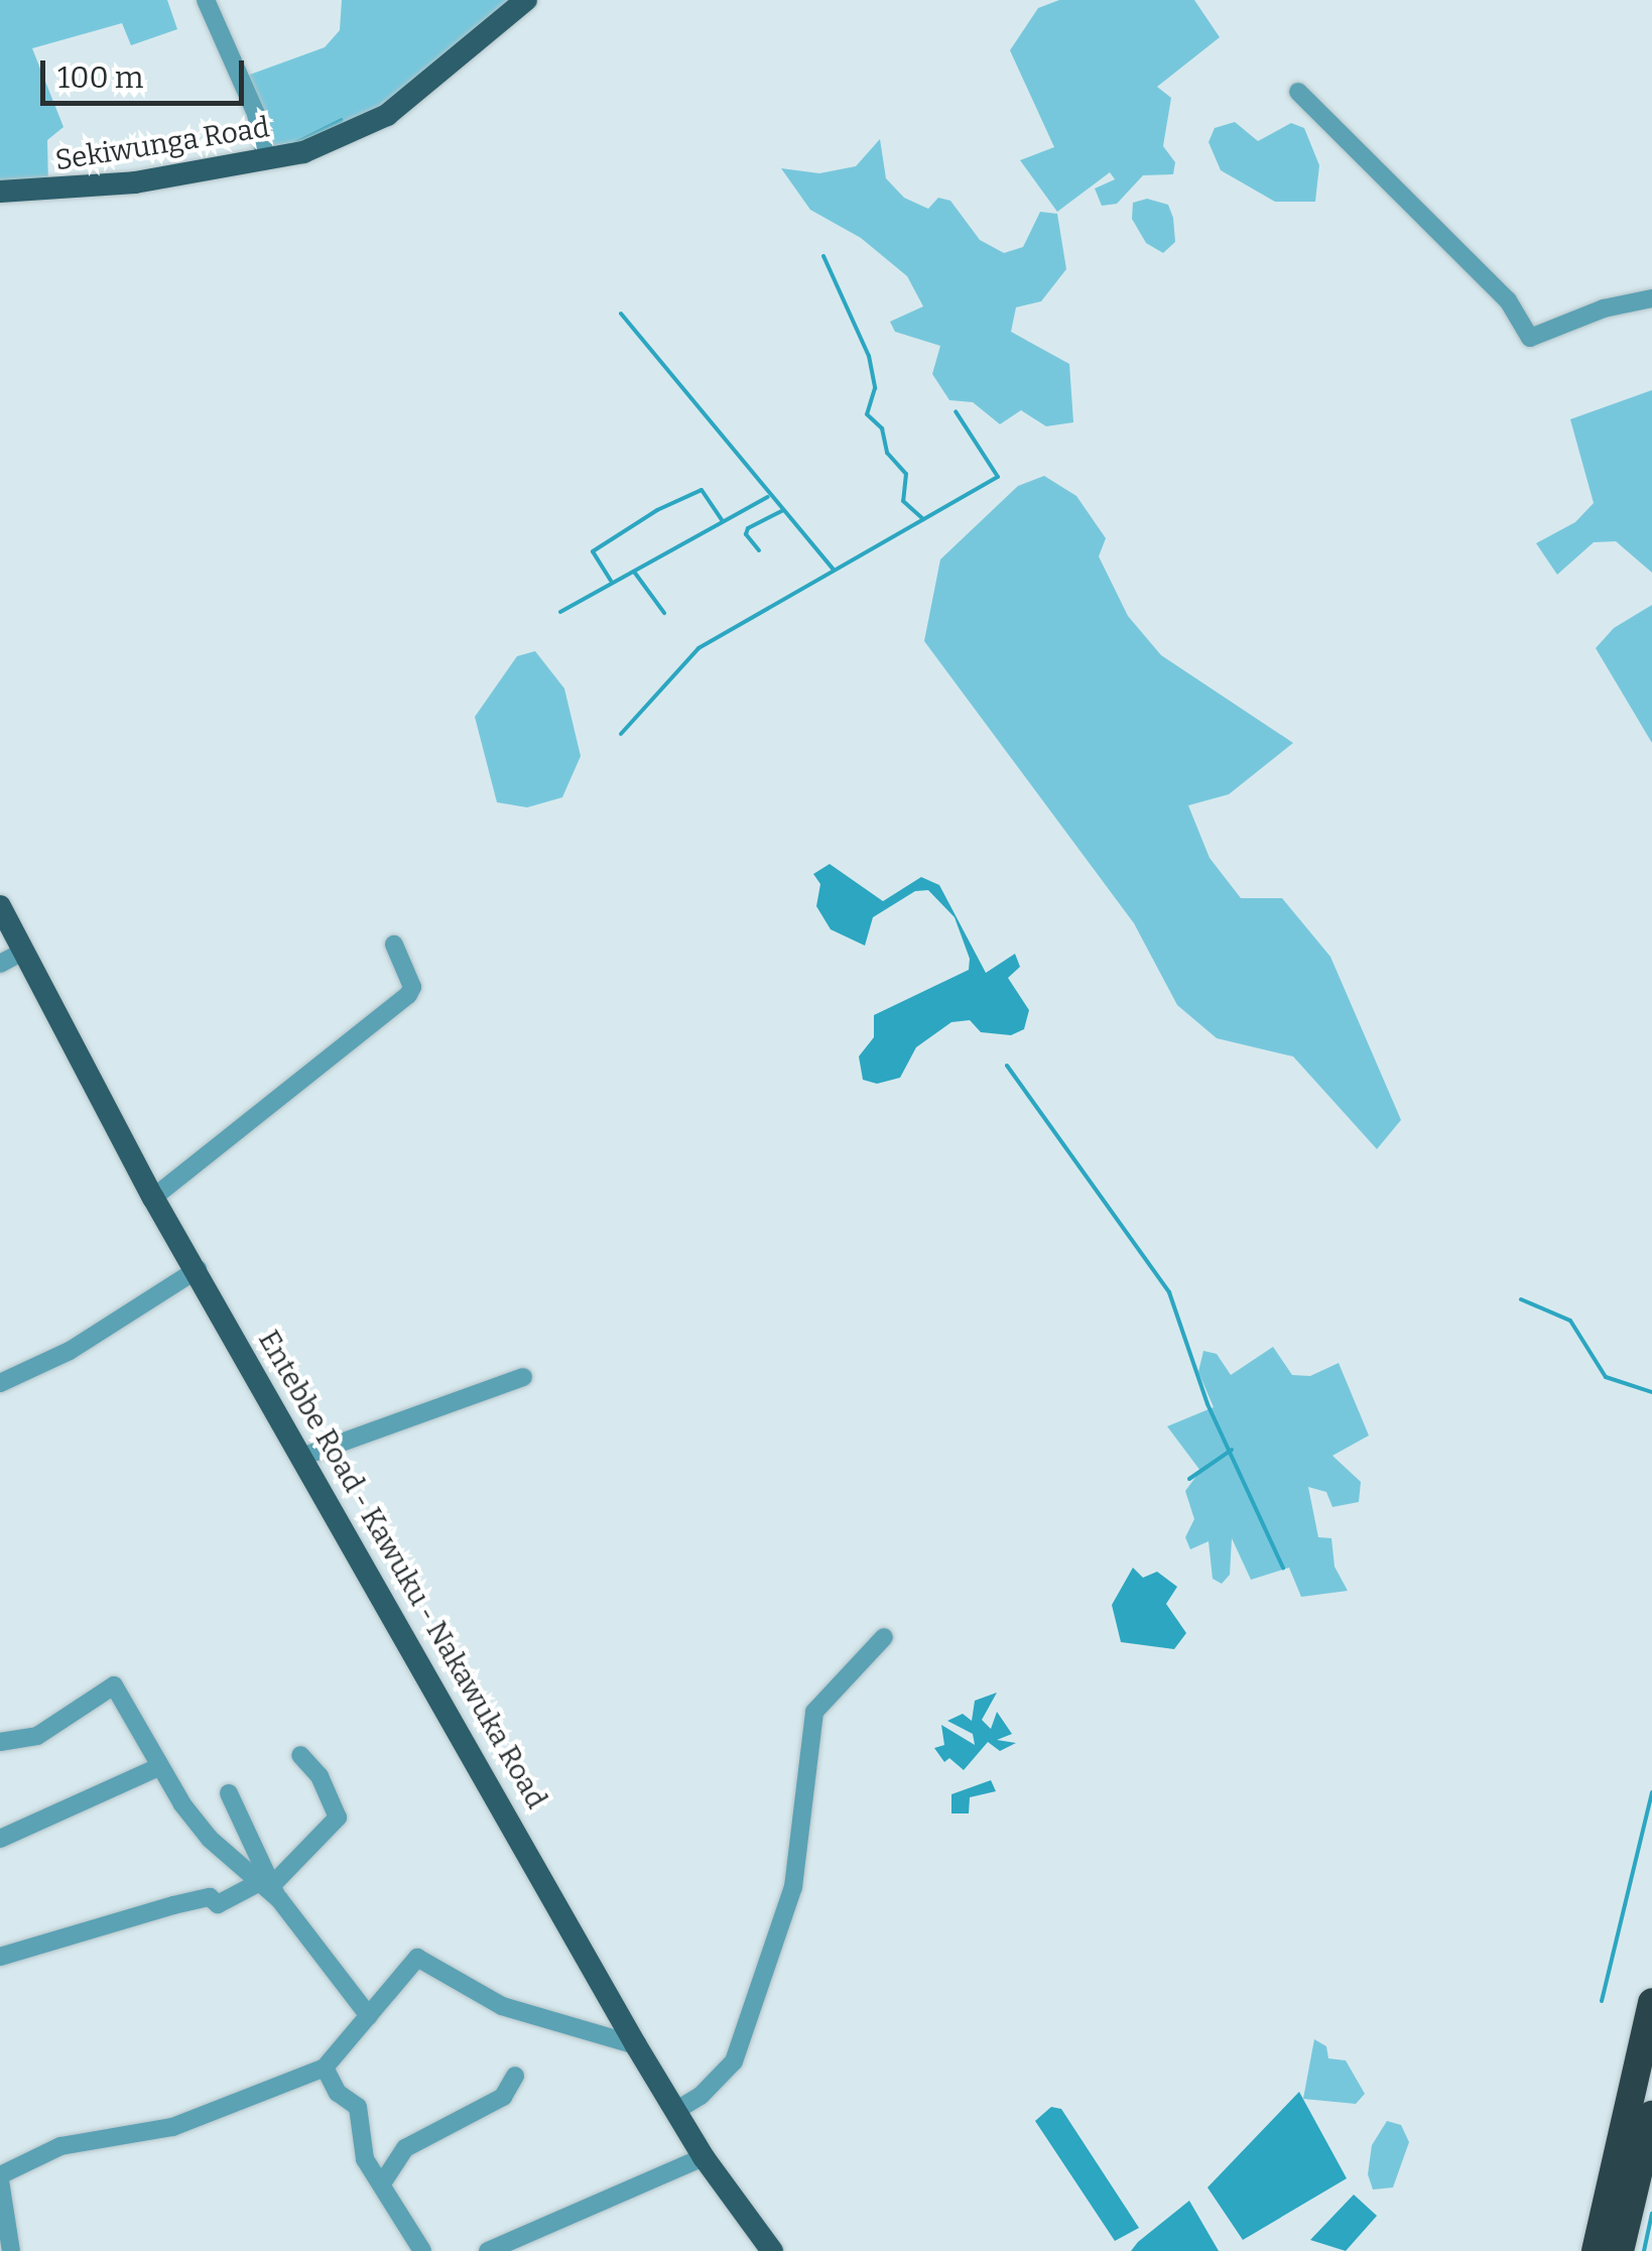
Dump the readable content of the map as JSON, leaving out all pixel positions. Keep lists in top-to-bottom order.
{
  "streets": {
    "main road": ["Sekiwunga Road", "Entebbe Road - Kawuku - Nakawuka Road"]
  },
  "scale_bar": "100 m"
}
